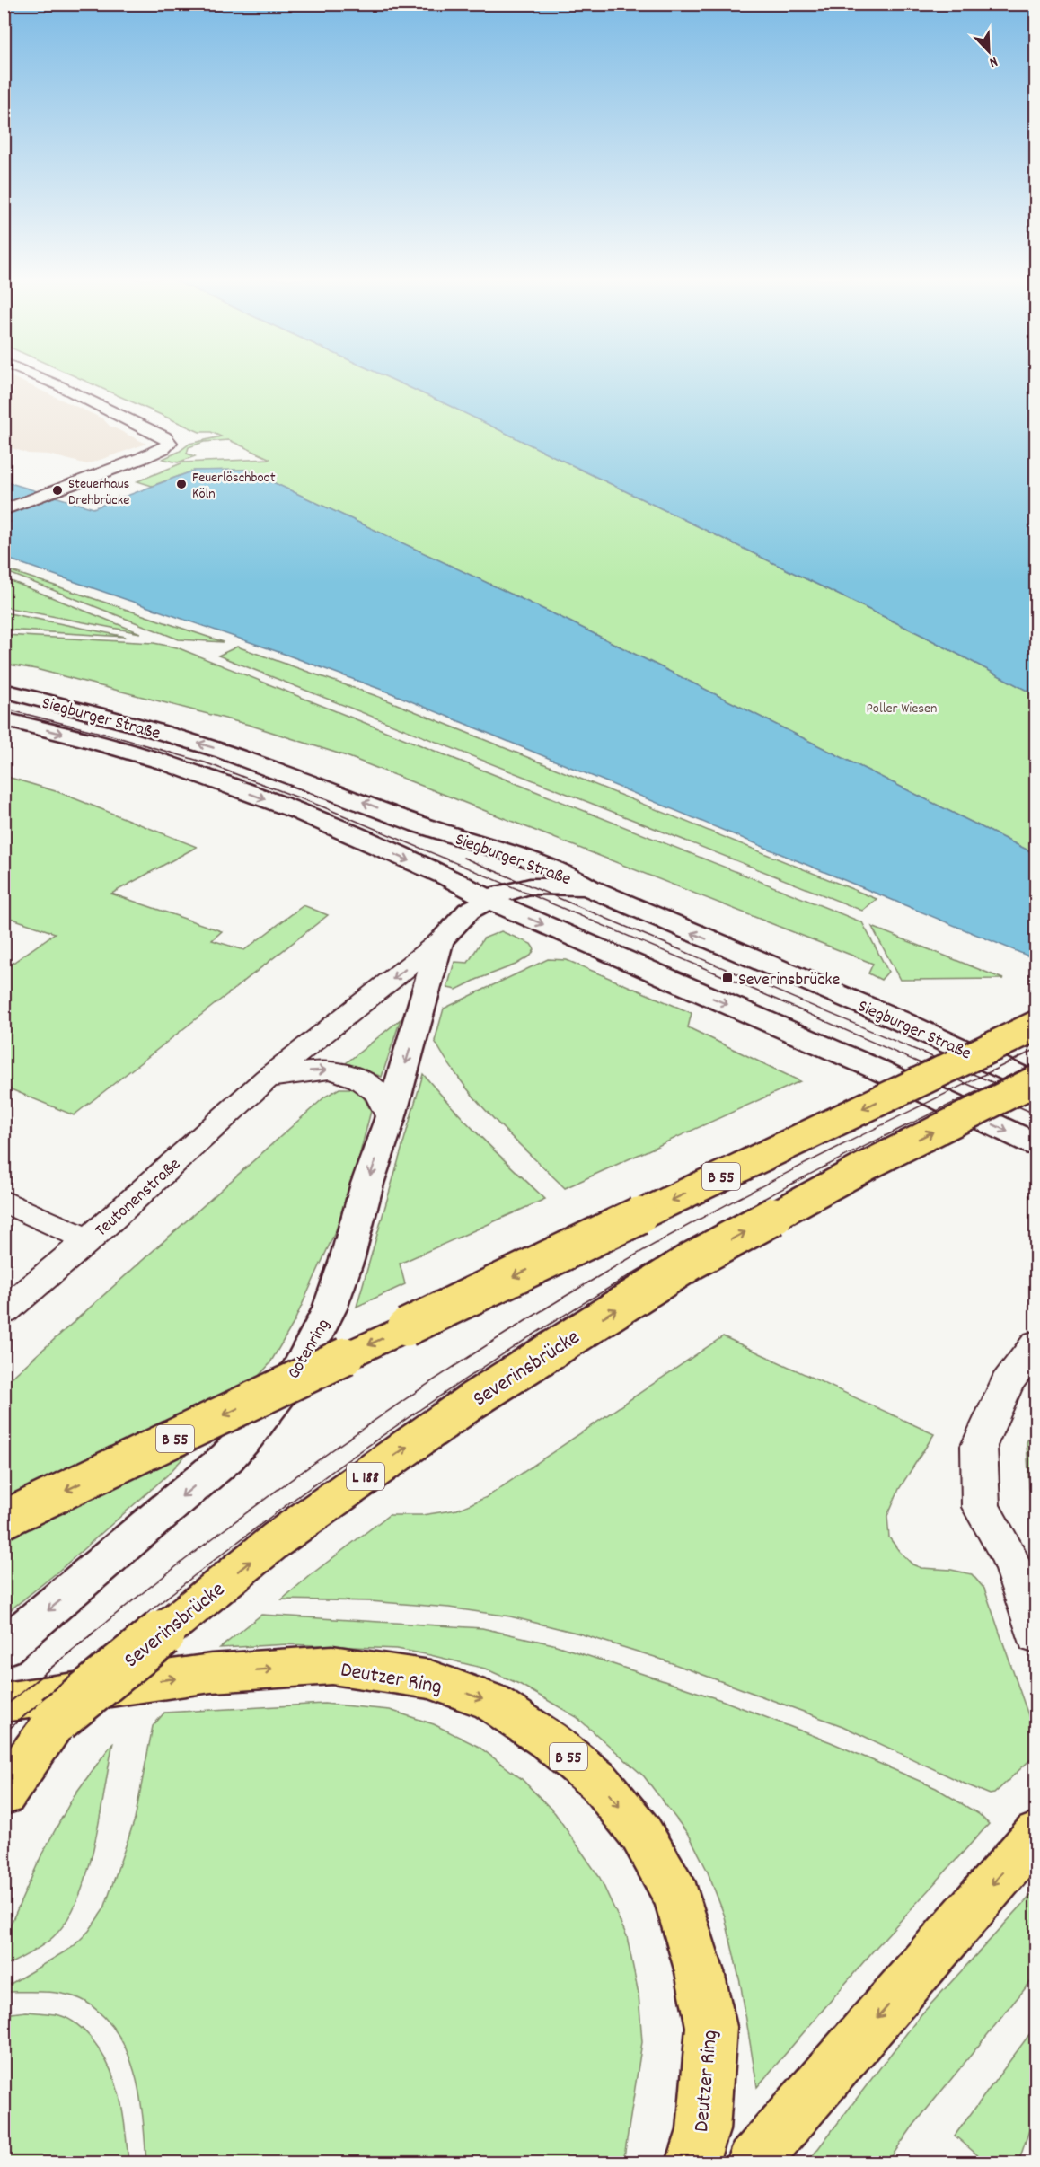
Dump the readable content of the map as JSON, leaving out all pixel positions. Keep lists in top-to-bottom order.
{
  "streets": {
    "main road": [
      "Siegburger Straße",
      "B 55",
      "Teutonenstraße",
      "Gotenring",
      "Severinsbrücke",
      "L 188",
      "Deutzer Ring"
    ]
  },
  "crossings": [
    ["Siegburger Straße", "Teutonenstraße"],
    ["Siegburger Straße", "Severinsbrücke"],
    ["Teutonenstraße", "Gotenring"],
    ["Severinsbrücke", "L 188"]
  ],
  "one_way": ["Teutonenstraße", "Gotenring"],
  "parks": ["Poller Wiesen"],
  "places": {
    "other": ["Feuerlöschboot Köln", "Steuerhaus Drehbrücke"],
    "transit": ["Severinsbrücke"]
  },
  "north": "bottom right"
}
